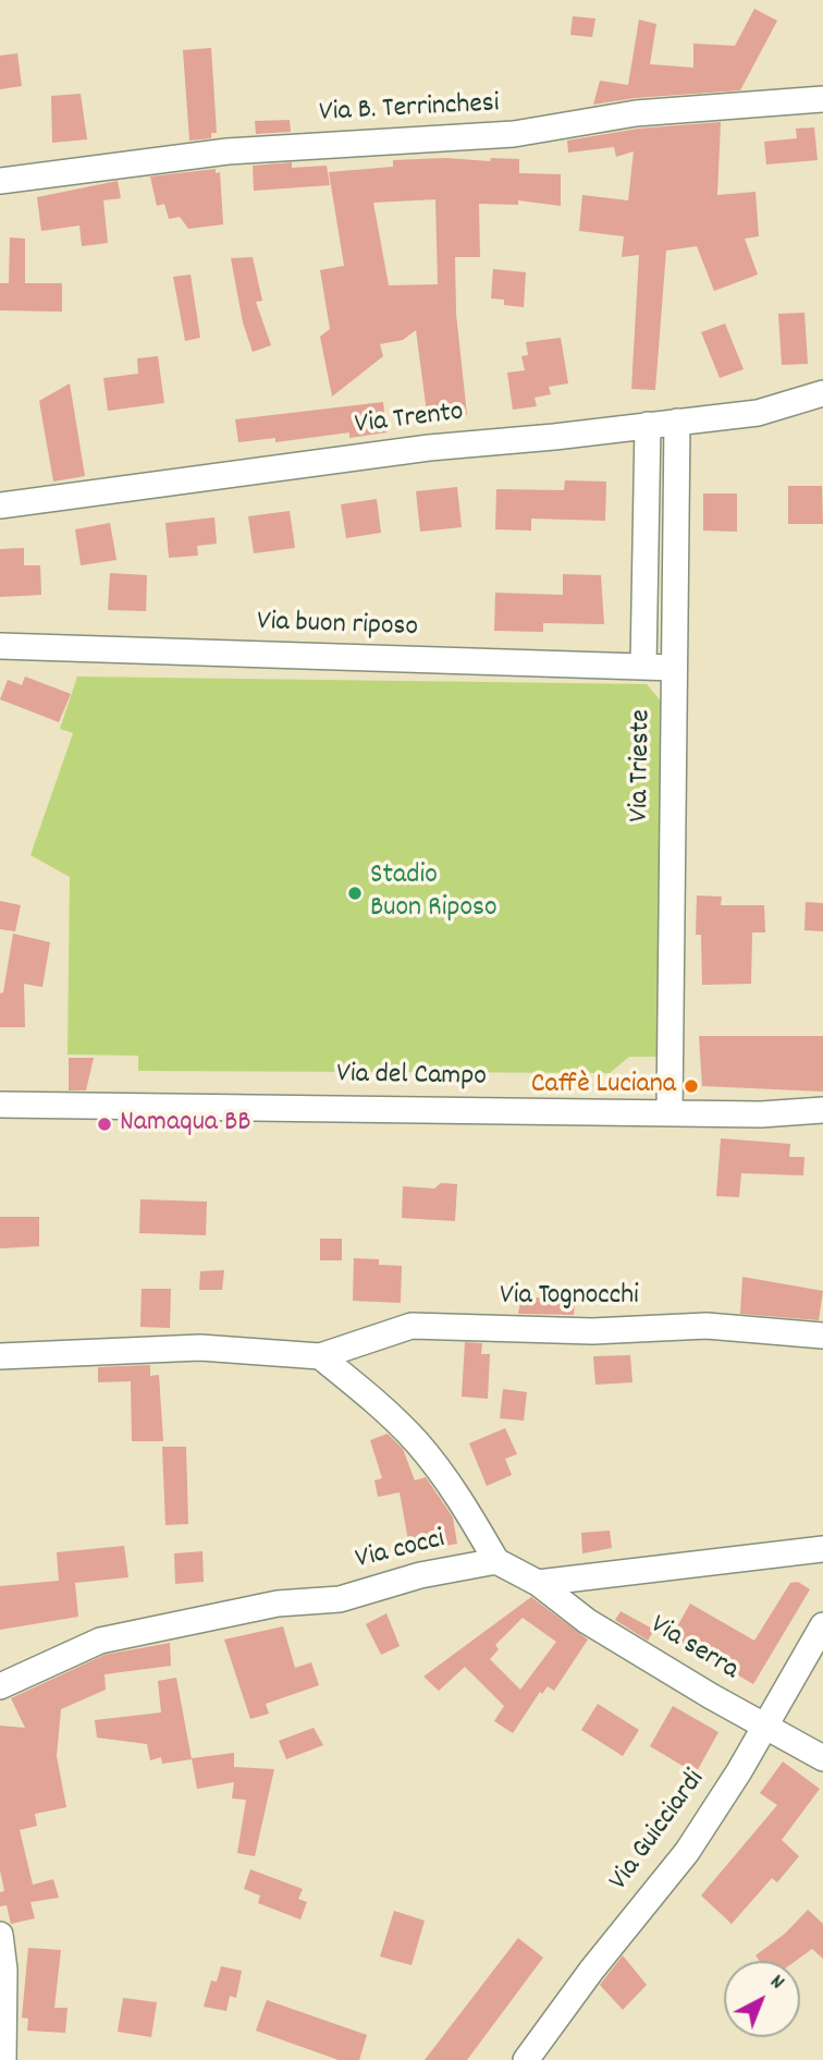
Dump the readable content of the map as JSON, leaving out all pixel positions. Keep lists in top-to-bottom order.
{
  "streets": {
    "street": [
      "Via B. Terrinchesi",
      "Via Trento",
      "Via buon riposo",
      "Via Trieste",
      "Via del Campo",
      "Via Tognocchi",
      "Via cocci",
      "Via serra",
      "Via Guicciardi"
    ]
  },
  "crossings": [
    ["Via Trento", "Via Trieste"],
    ["Via buon riposo", "Via Trieste"],
    ["Via Trieste", "Via del Campo"],
    ["Via serra", "Via Guicciardi"]
  ],
  "places": ["Stadio Buon Riposo", "Caffè Luciana", "Namaqua BB"],
  "north": "top right"
}
